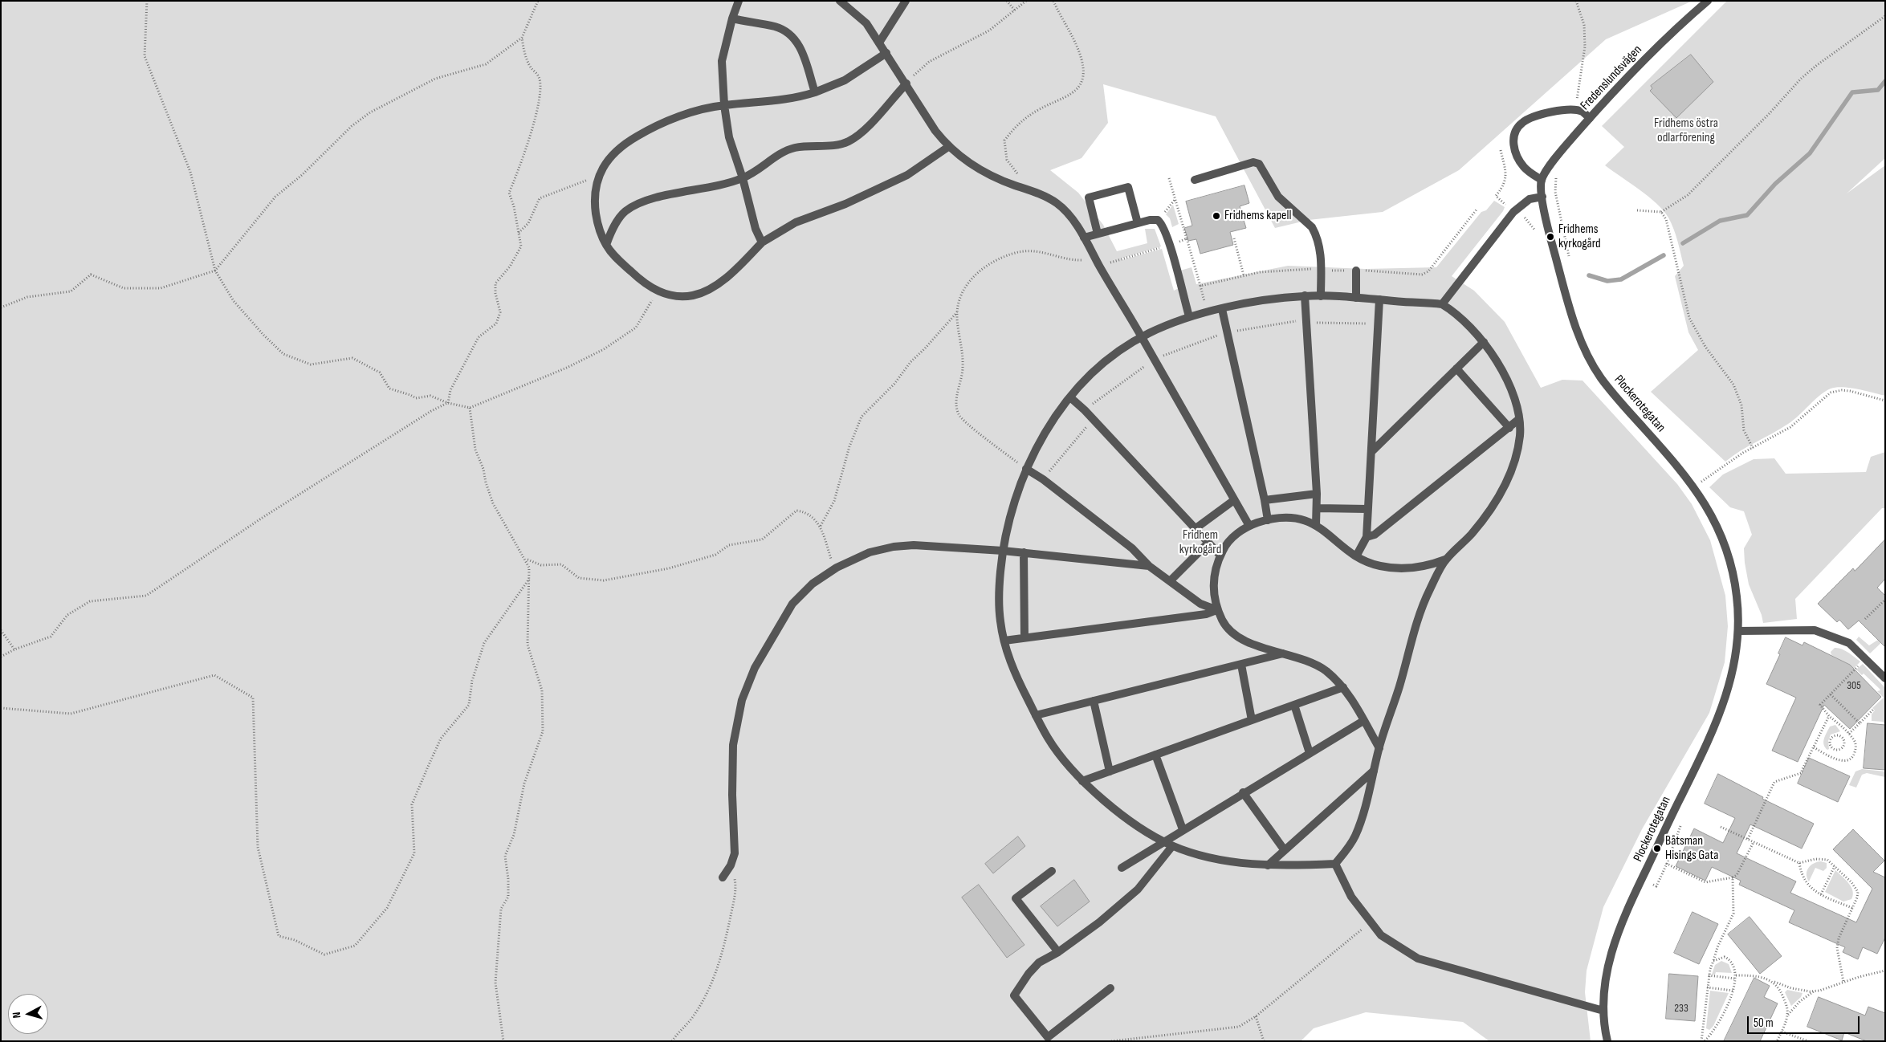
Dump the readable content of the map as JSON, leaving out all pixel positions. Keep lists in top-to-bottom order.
{
  "streets": {
    "street": ["Fredenslundsvägen", "Plockerotegatan"]
  },
  "crossings": [
    ["Fredenslundsvägen", "Plockerotegatan"]
  ],
  "parks": ["Fridhems östra odlarförening", "Fridhem kyrkogård"],
  "places": ["Fridhems kapell", "Fridhems kyrkogård", "Båtsman Hisings Gata"],
  "house_numbers": ["305", "233"],
  "scale_bar": "50 m",
  "north": "left"
}
